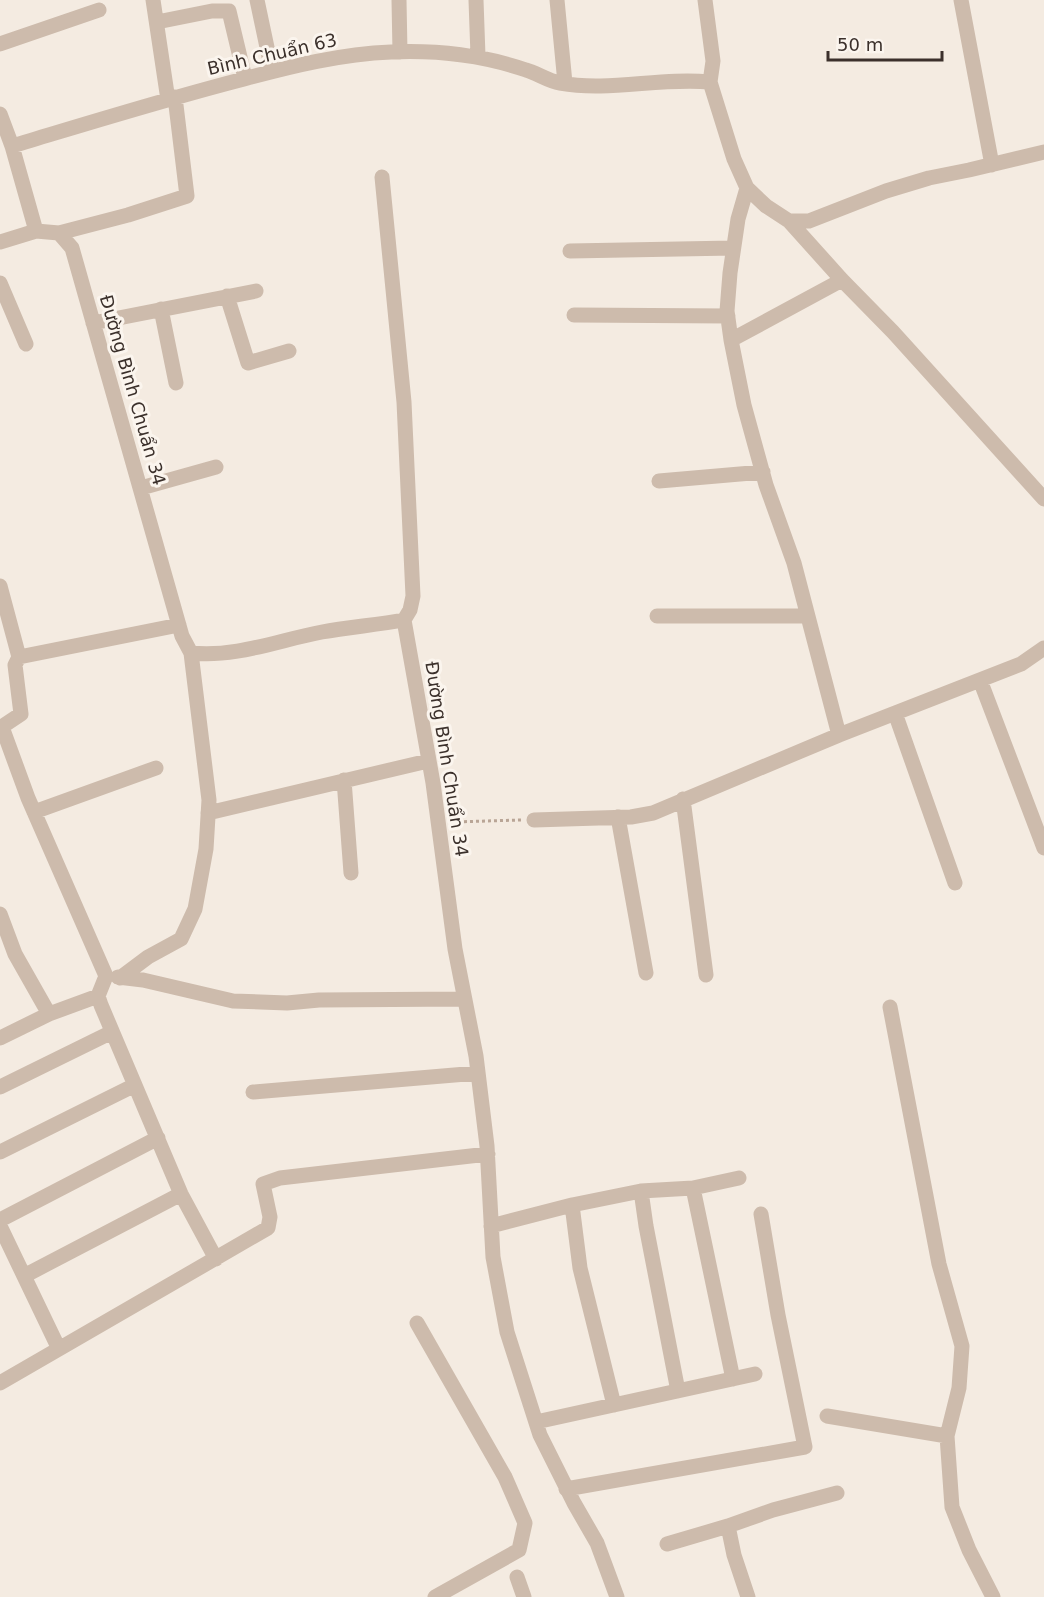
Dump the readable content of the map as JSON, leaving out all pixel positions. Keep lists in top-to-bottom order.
{
  "streets": {
    "street": ["Bình Chuẩn 63", "Đường Bình Chuẩn 34"]
  },
  "scale_bar": "50 m"
}
